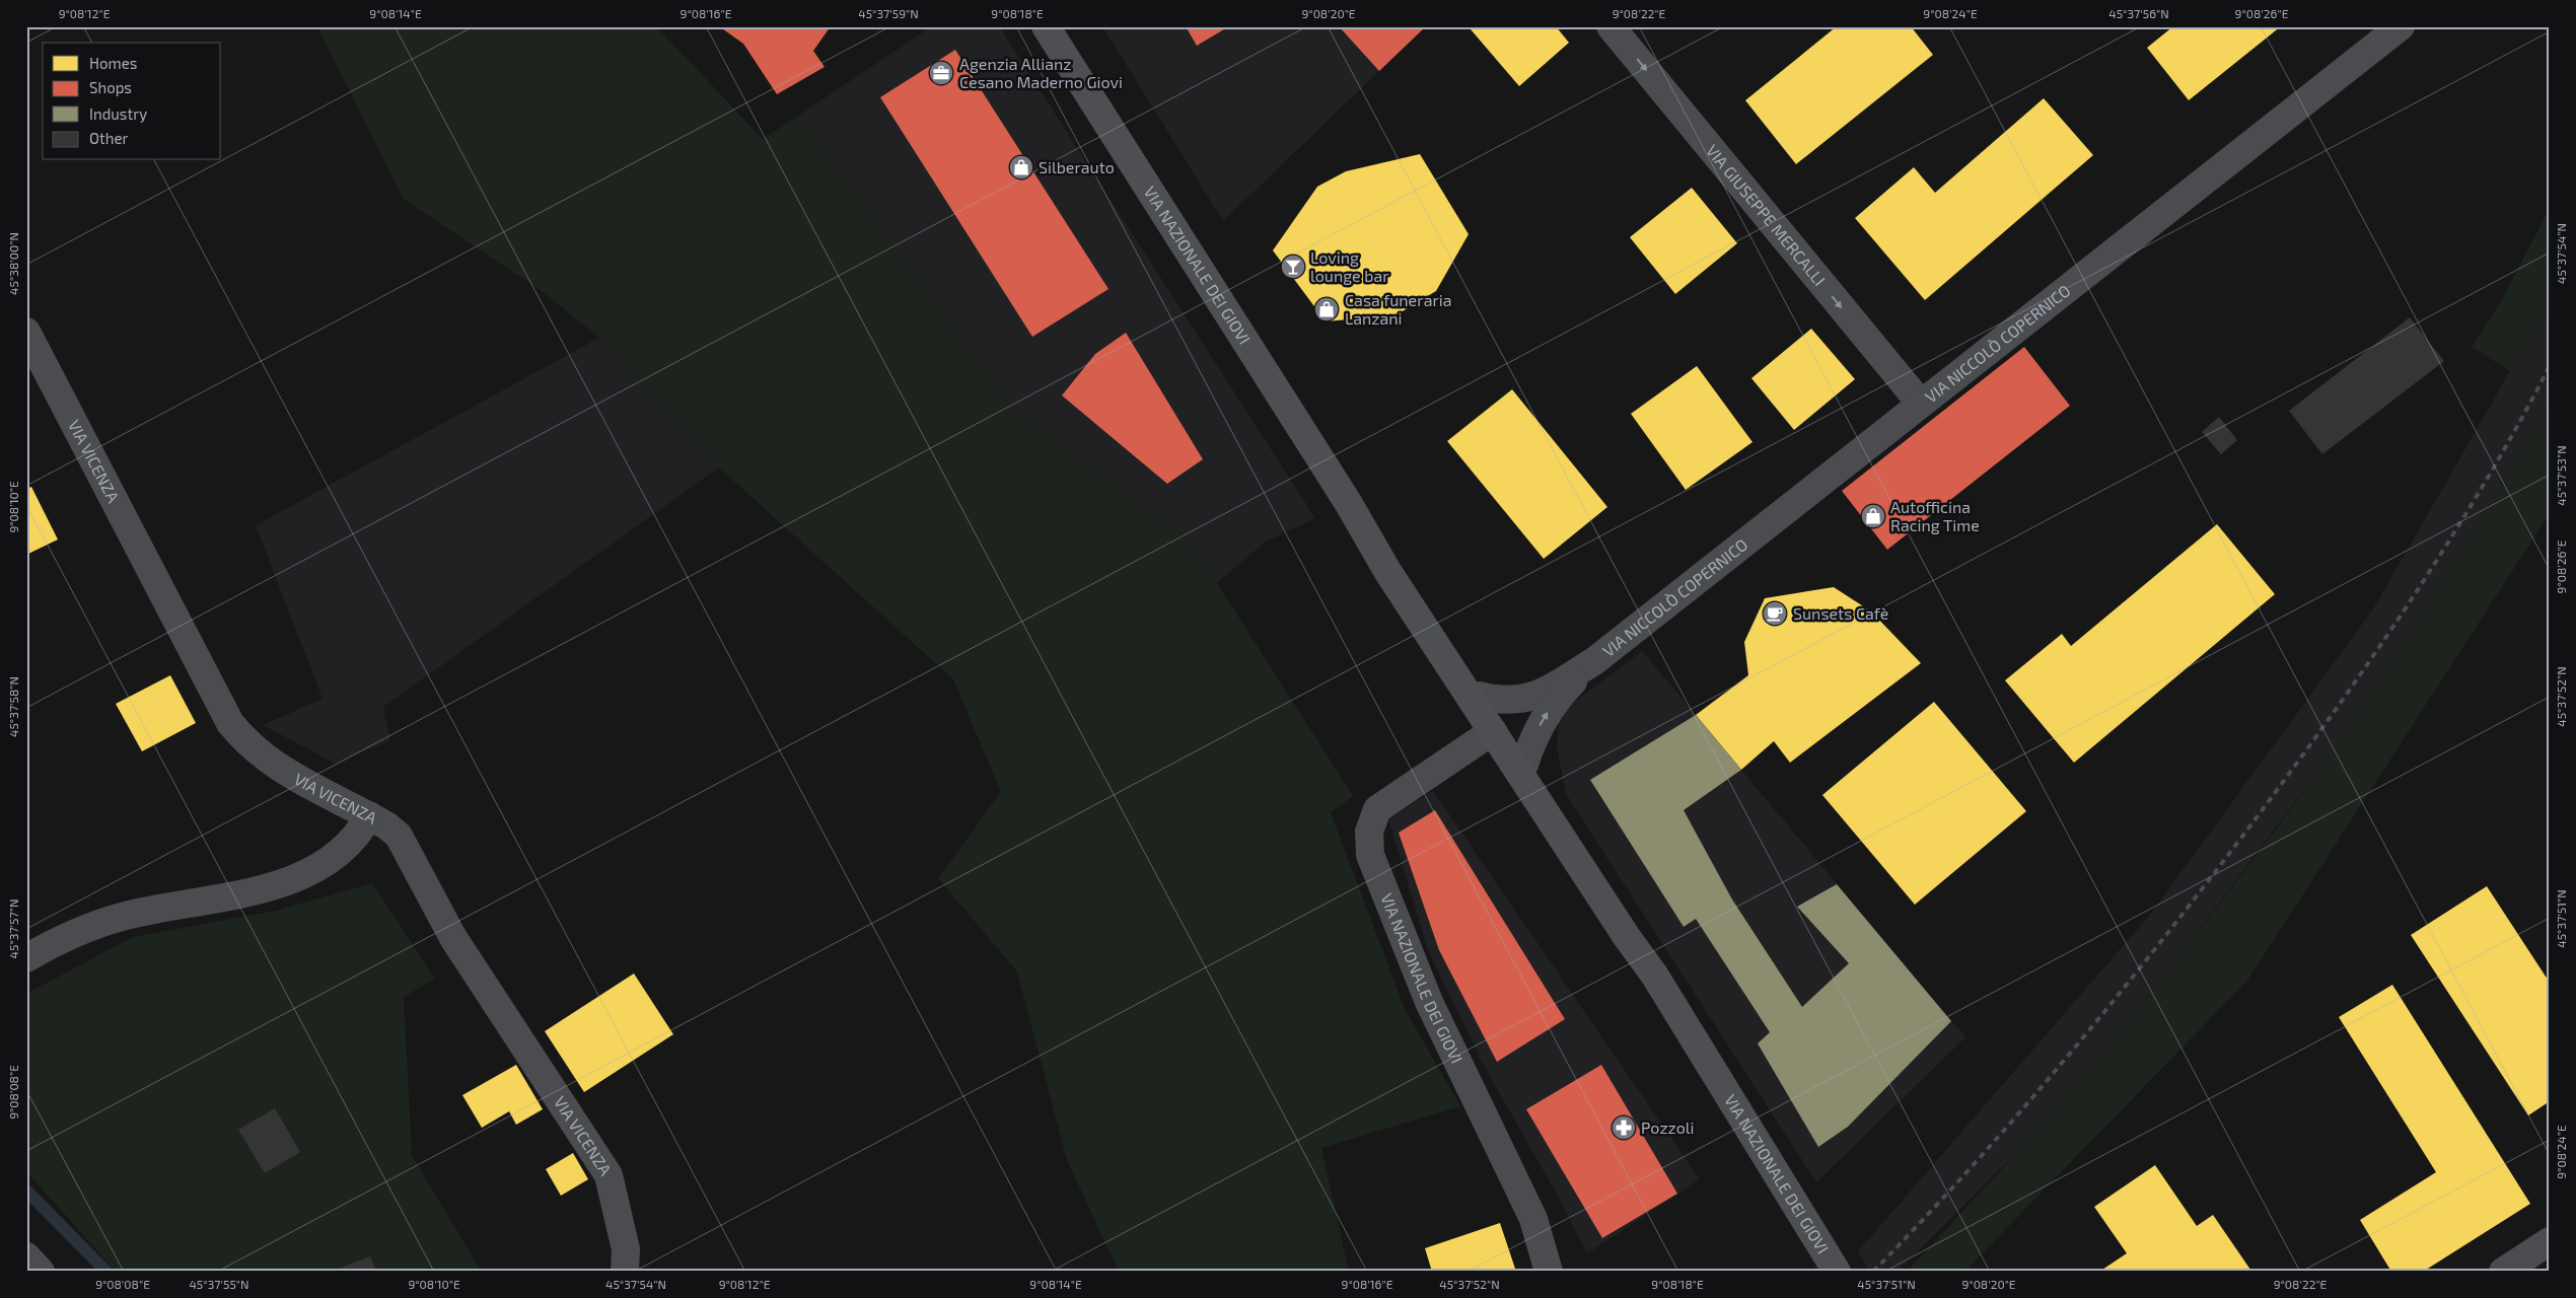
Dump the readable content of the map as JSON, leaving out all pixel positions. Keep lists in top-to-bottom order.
{
  "streets": {
    "main road": ["VIA NAZIONALE DEI GIOVI"],
    "street": ["VIA GIUSEPPE MERCALLI", "VIA NICCOLÒ COPERNICO", "VIA VICENZA"]
  },
  "crossings": [
    ["VIA GIUSEPPE MERCALLI", "VIA NICCOLÒ COPERNICO"],
    ["VIA NAZIONALE DEI GIOVI", "VIA NICCOLÒ COPERNICO"]
  ],
  "one_way": ["VIA GIUSEPPE MERCALLI"],
  "places": {
    "office": ["Agenzia Allianz Cesano Maderno Giovi"],
    "shop": ["Silberauto", "Casa funeraria Lanzani", "Autofficina Racing Time"],
    "bar": ["Loving lounge bar"],
    "cafe": ["Sunsets Cafè"],
    "pharmacy": ["Pozzoli"]
  },
  "legend": [
    "Homes",
    "Shops",
    "Industry",
    "Other"
  ],
  "coordinates": [
    "9°08'12\"E",
    "9°08'14\"E",
    "9°08'16\"E",
    "45°37'59\"N",
    "9°08'18\"E",
    "9°08'20\"E",
    "9°08'22\"E",
    "9°08'24\"E",
    "45°37'56\"N",
    "9°08'26\"E",
    "45°37'54\"N",
    "45°38'00\"N",
    "45°37'53\"N",
    "9°08'10\"E",
    "45°37'52\"N",
    "45°37'58\"N",
    "45°37'51\"N",
    "45°37'57\"N",
    "9°08'08\"E",
    "45°37'55\"N"
  ]
}
